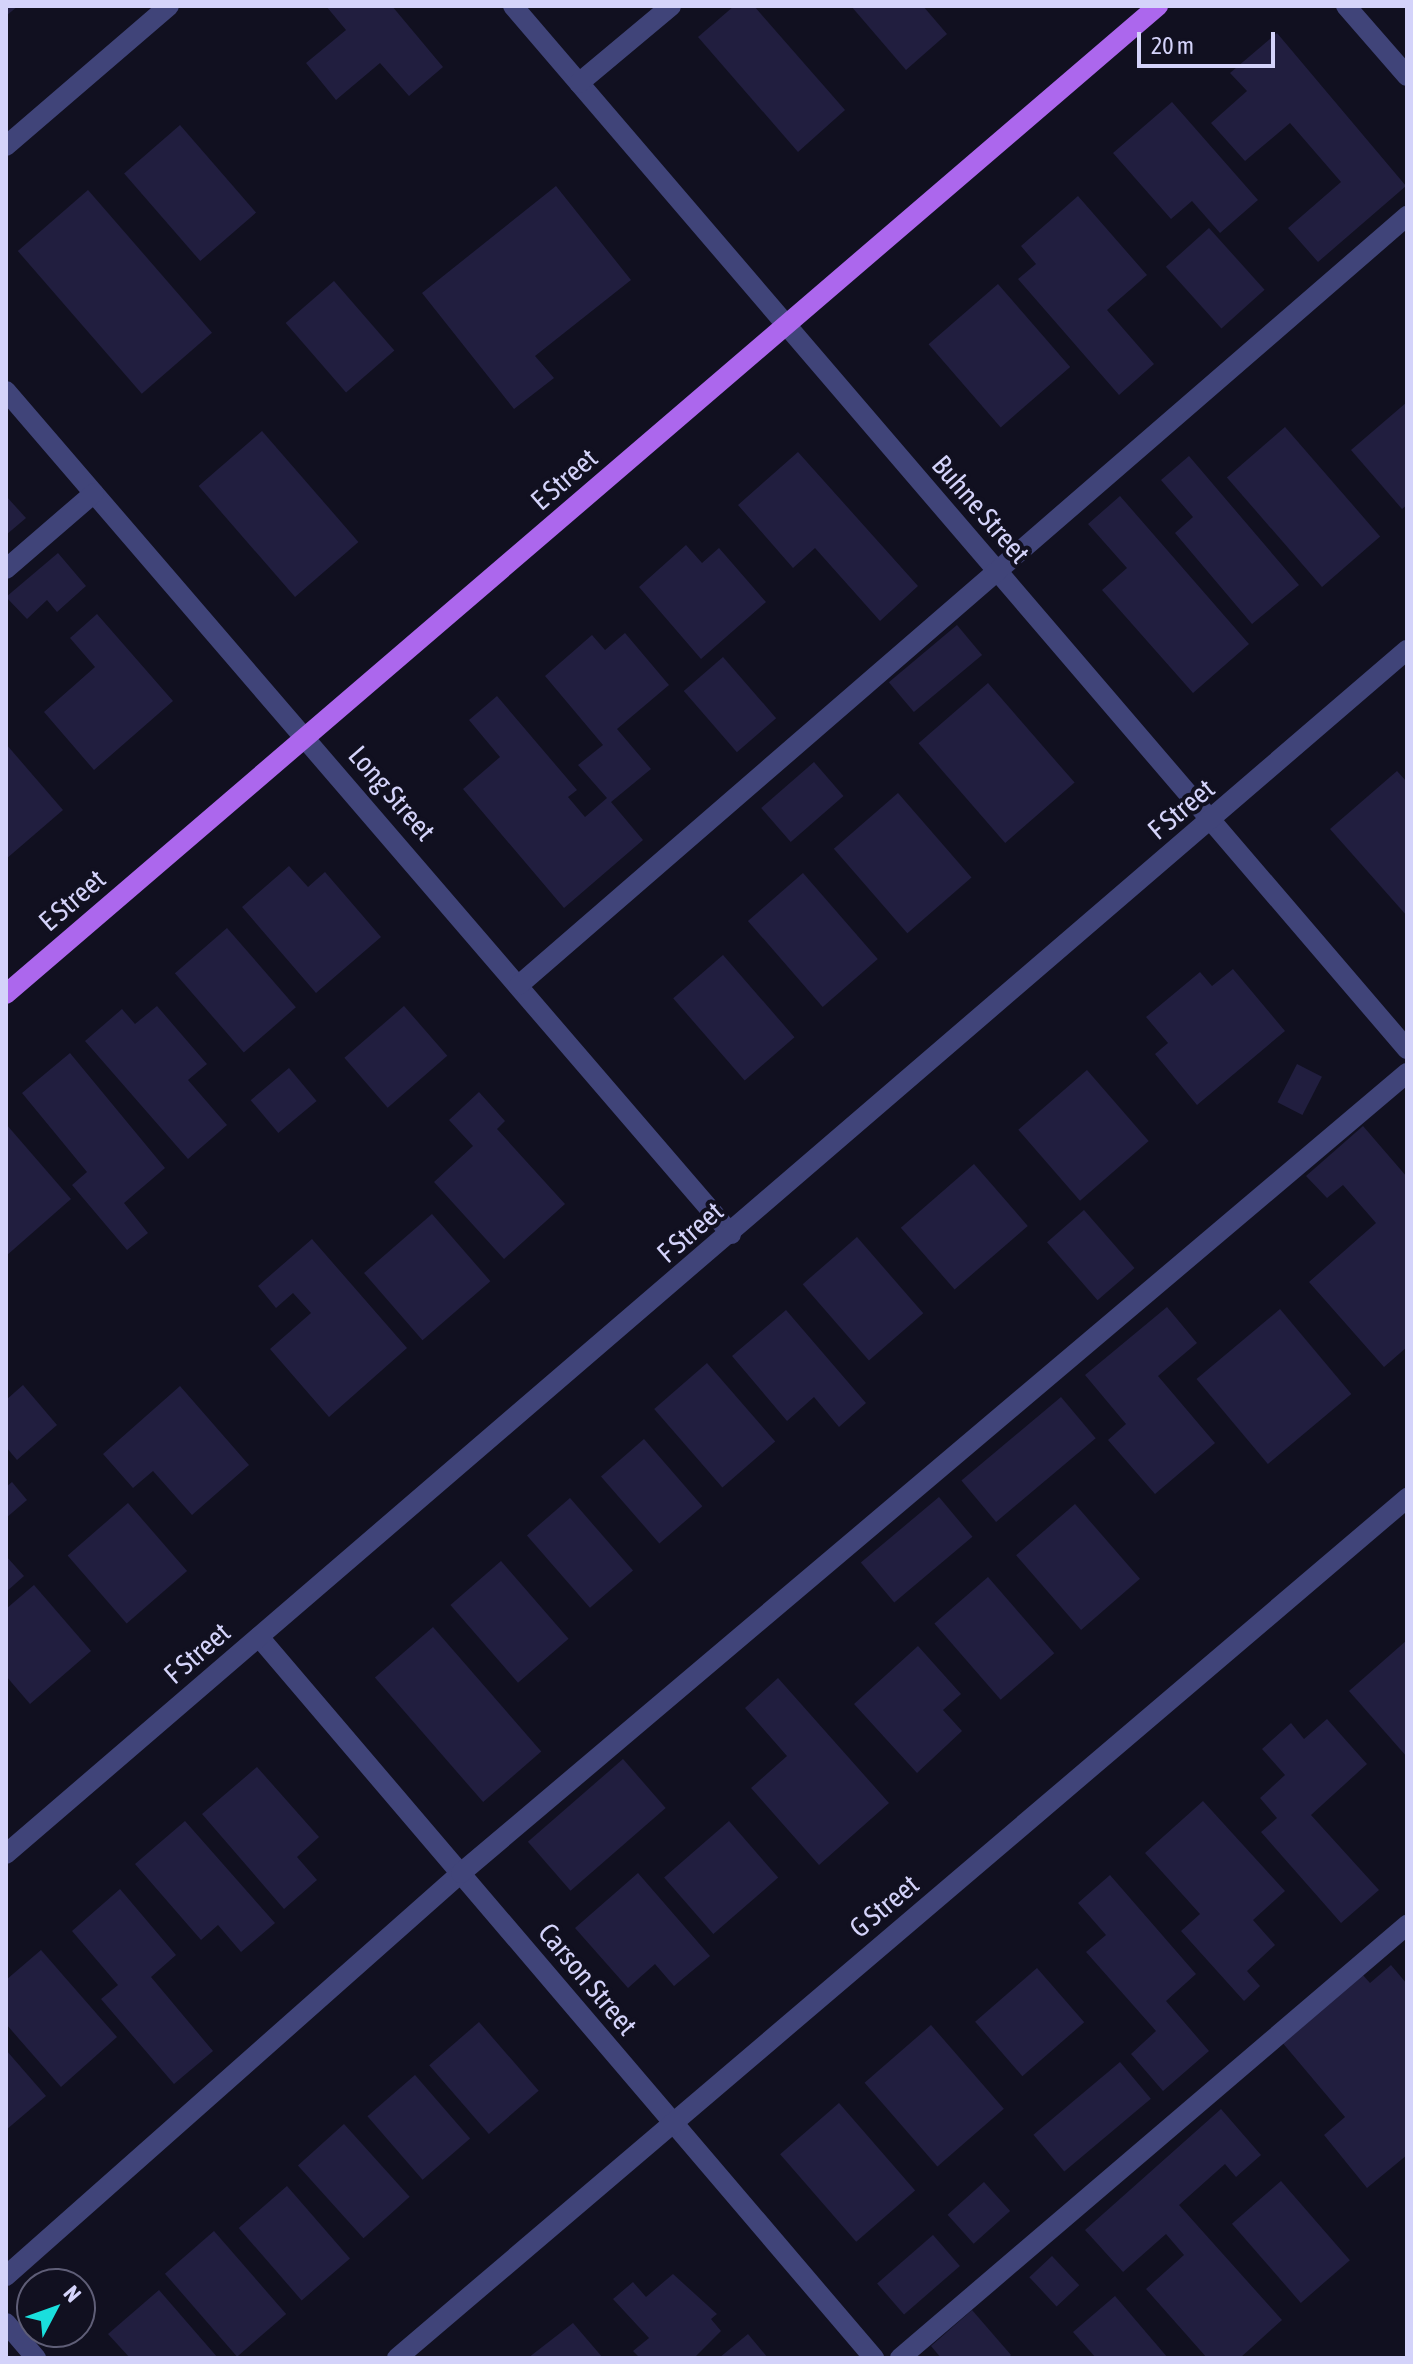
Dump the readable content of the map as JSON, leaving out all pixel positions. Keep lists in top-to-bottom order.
{
  "streets": {
    "main road": ["E Street"],
    "street": [
      "Buhne Street",
      "Long Street",
      "F Street",
      "G Street",
      "Carson Street"
    ]
  },
  "crossings": [
    ["E Street", "Buhne Street"],
    ["E Street", "Long Street"],
    ["Buhne Street", "F Street"],
    ["Long Street", "F Street"],
    ["F Street", "Carson Street"],
    ["G Street", "Carson Street"]
  ],
  "scale_bar": "20 m",
  "north": "top right"
}
